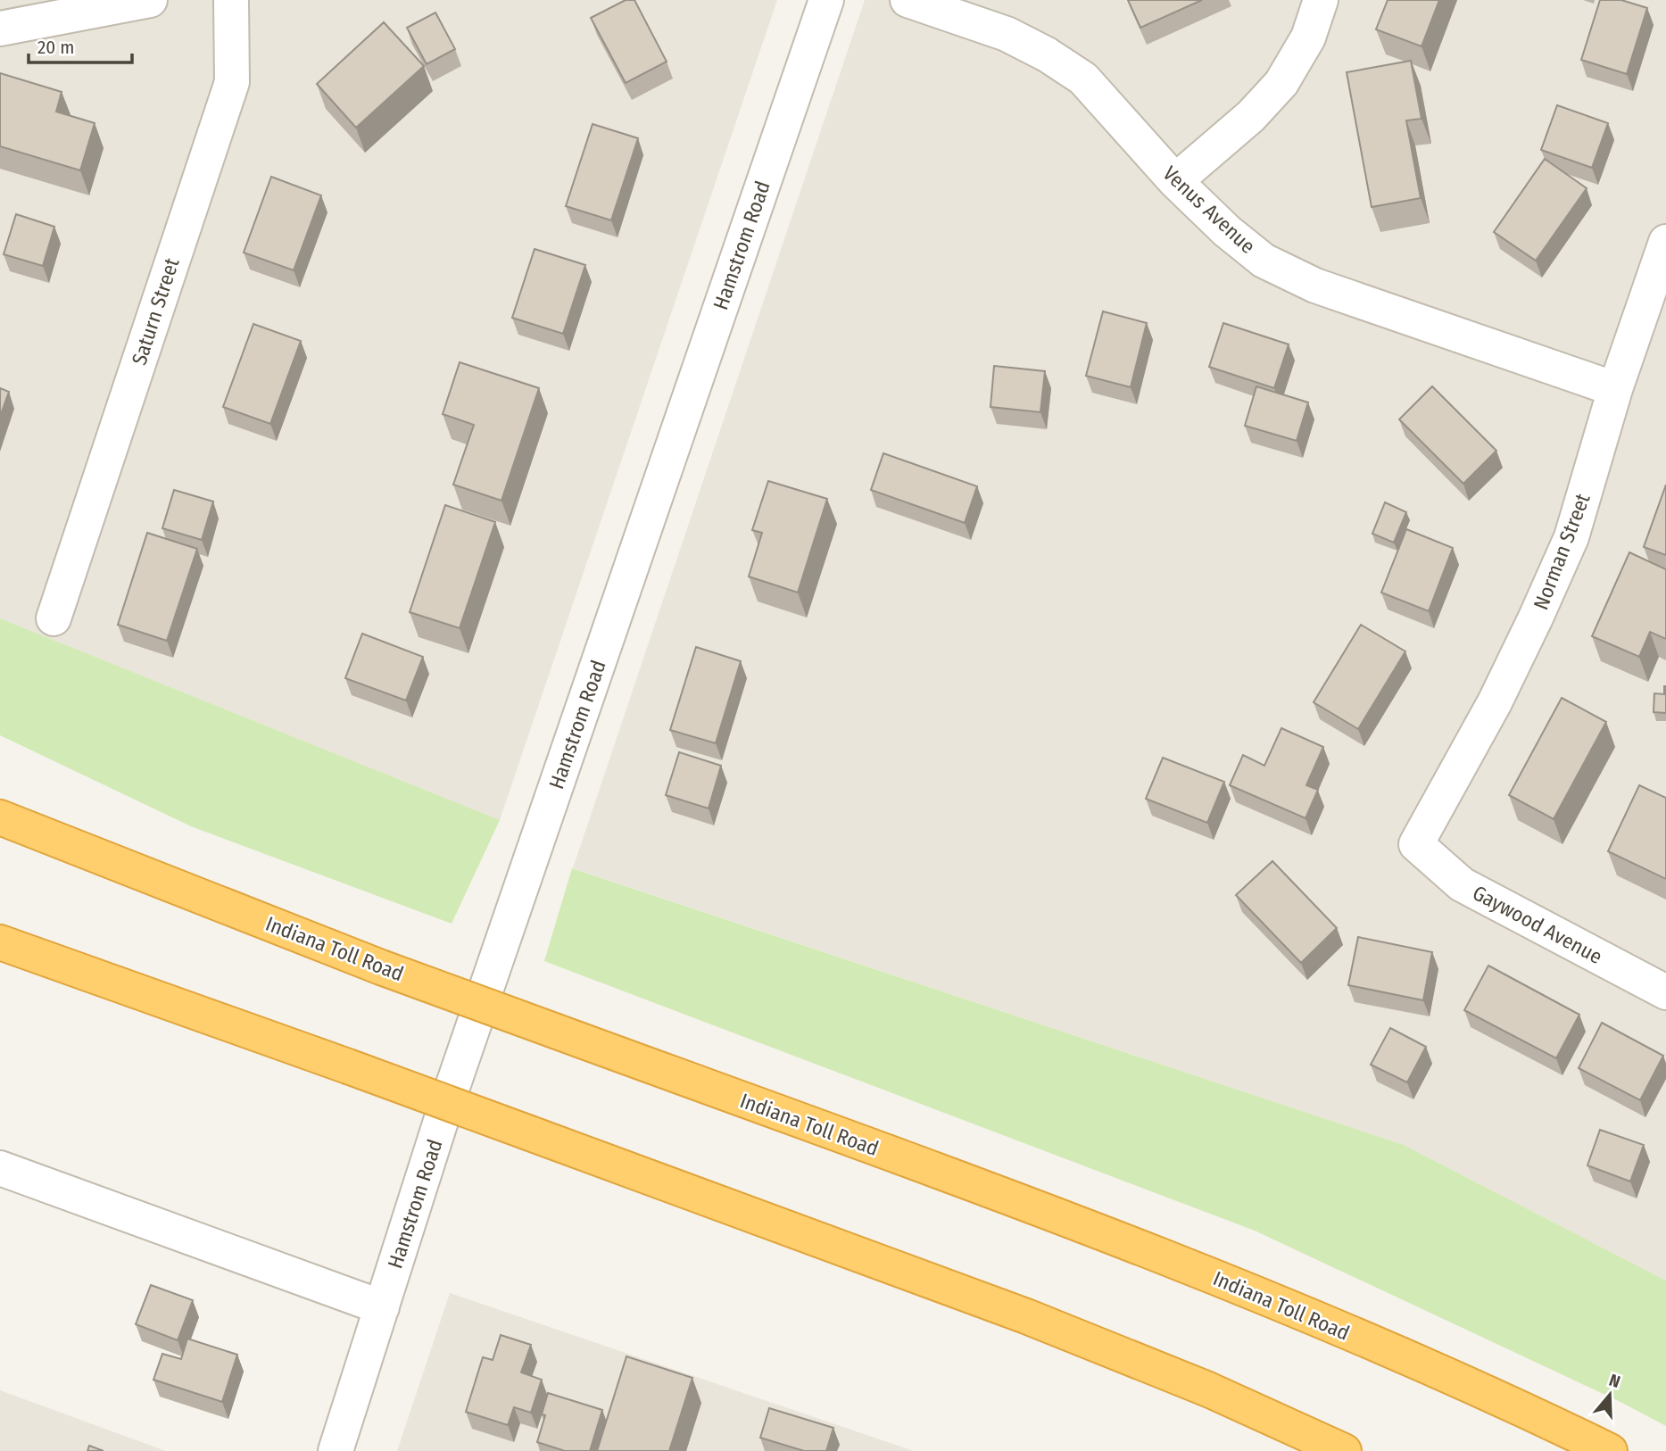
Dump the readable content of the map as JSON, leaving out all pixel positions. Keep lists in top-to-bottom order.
{
  "streets": {
    "highway": ["Indiana Toll Road"],
    "street": [
      "Venus Avenue",
      "Hamstrom Road",
      "Saturn Street",
      "Norman Street",
      "Gaywood Avenue"
    ]
  },
  "crossings": [
    ["Venus Avenue", "Norman Street"],
    ["Norman Street", "Gaywood Avenue"]
  ],
  "scale_bar": "20 m",
  "north": "top"
}
